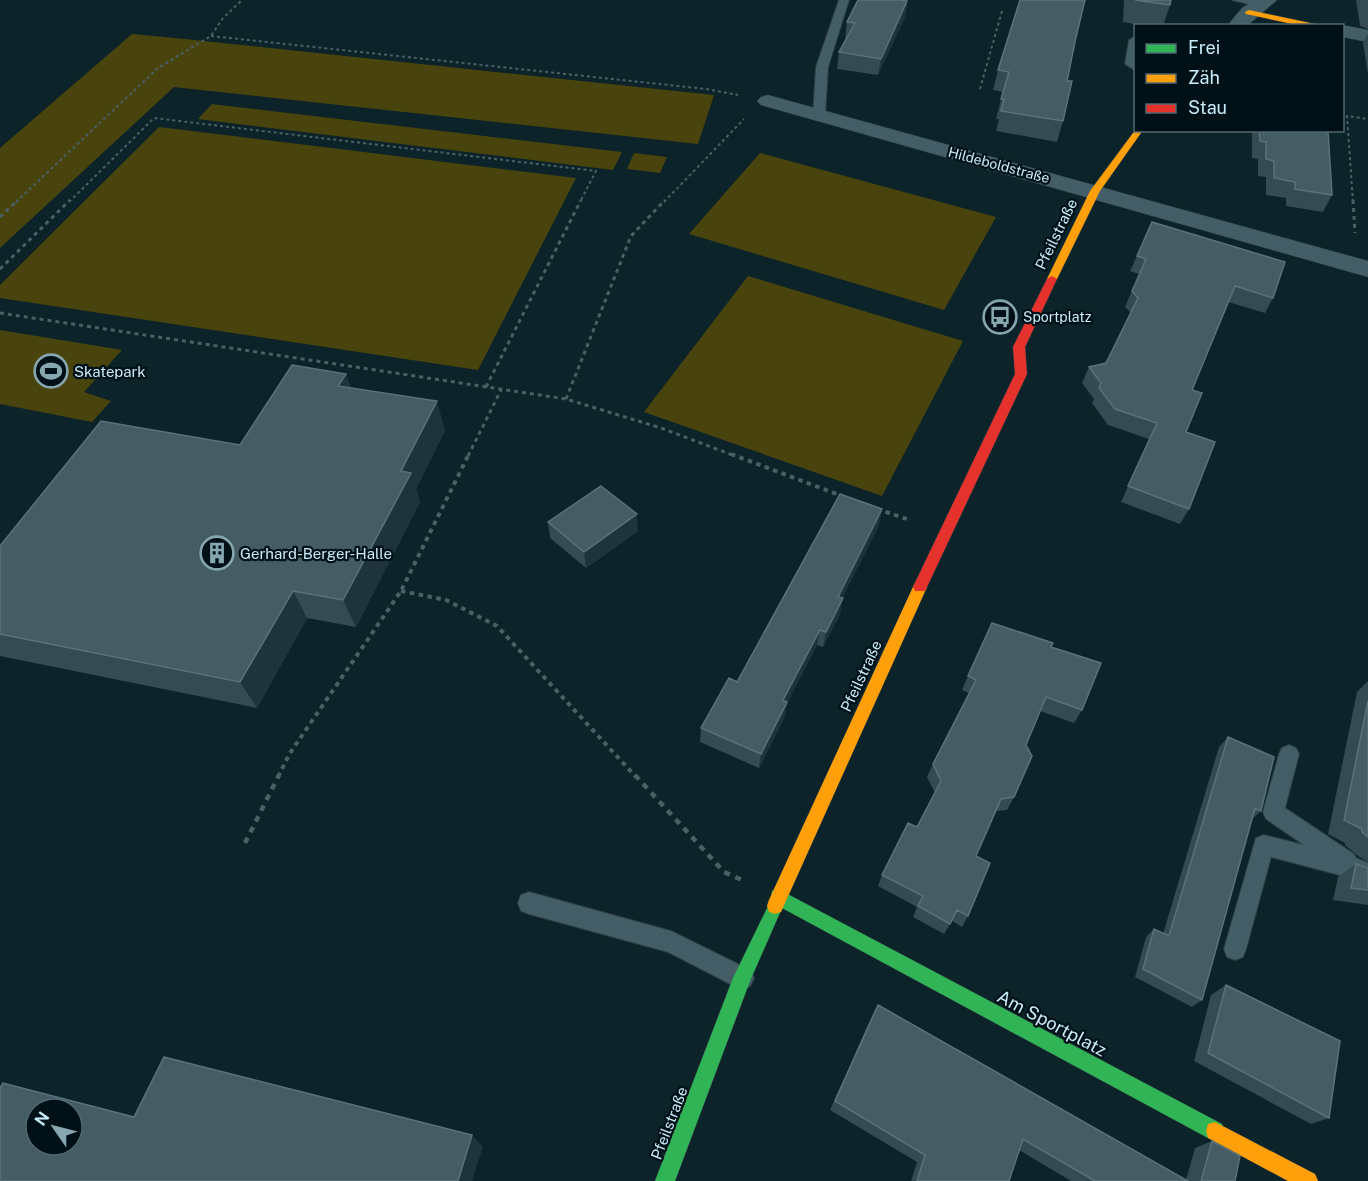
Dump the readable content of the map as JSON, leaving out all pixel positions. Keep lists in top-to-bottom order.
{
  "streets": {
    "street": ["Hildeboldstraße", "Pfeilstraße", "Am Sportplatz"]
  },
  "crossings": [
    ["Hildeboldstraße", "Pfeilstraße"],
    ["Pfeilstraße", "Am Sportplatz"]
  ],
  "places": {
    "bus stop": ["Sportplatz"],
    "sports": ["Skatepark"],
    "building": ["Gerhard-Berger-Halle"]
  },
  "legend": ["Frei", "Zäh", "Stau"],
  "north": "top left"
}
